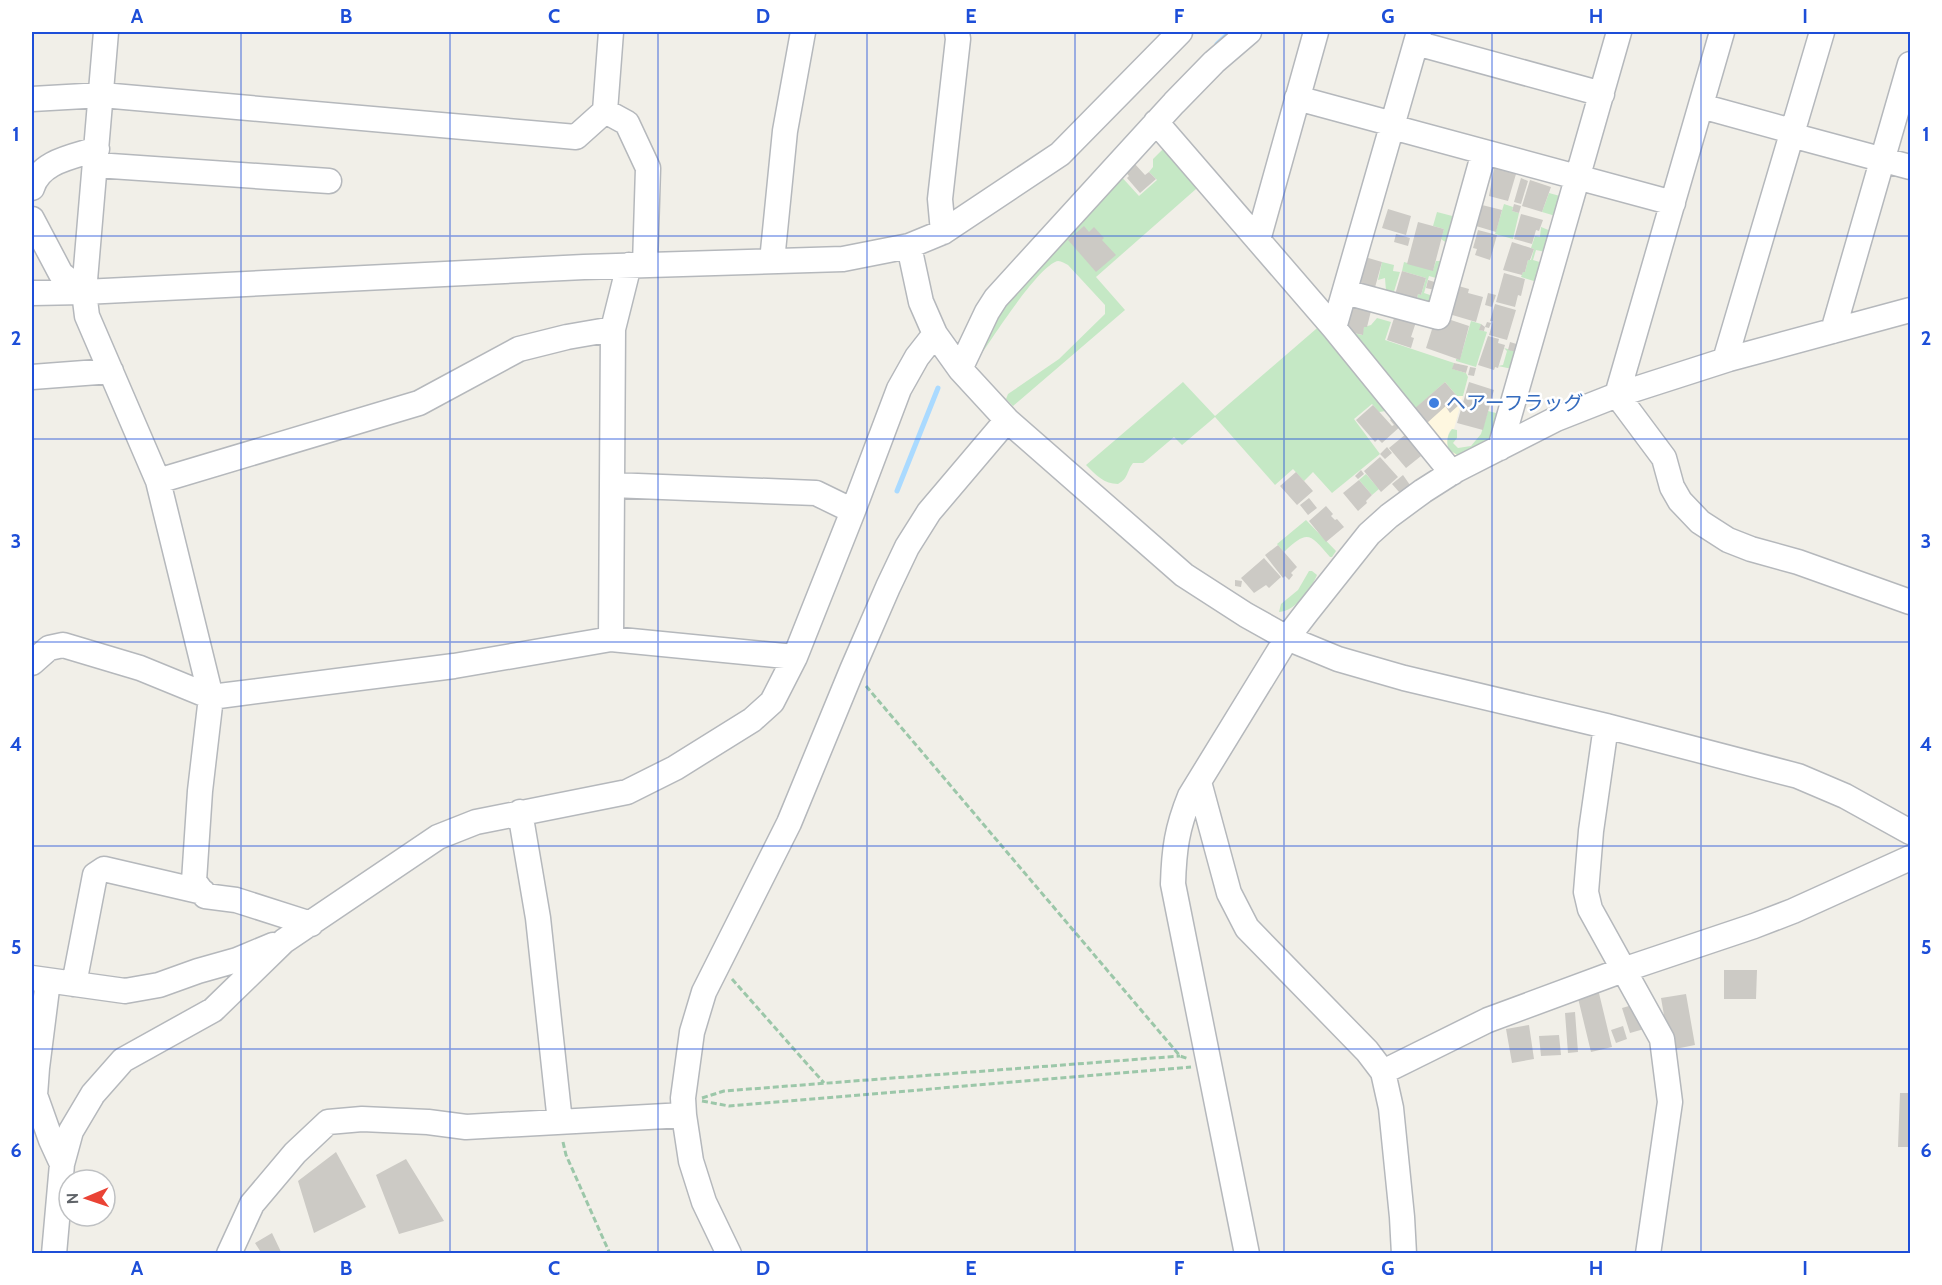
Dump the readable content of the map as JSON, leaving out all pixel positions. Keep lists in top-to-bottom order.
{
  "places": ["ヘアーフラッグ"],
  "north": "left",
  "grid": {
    "columns": [
      "A",
      "B",
      "C",
      "D",
      "E",
      "F",
      "G",
      "H",
      "I"
    ],
    "rows": [
      "1",
      "2",
      "3",
      "4",
      "5",
      "6"
    ]
  }
}
